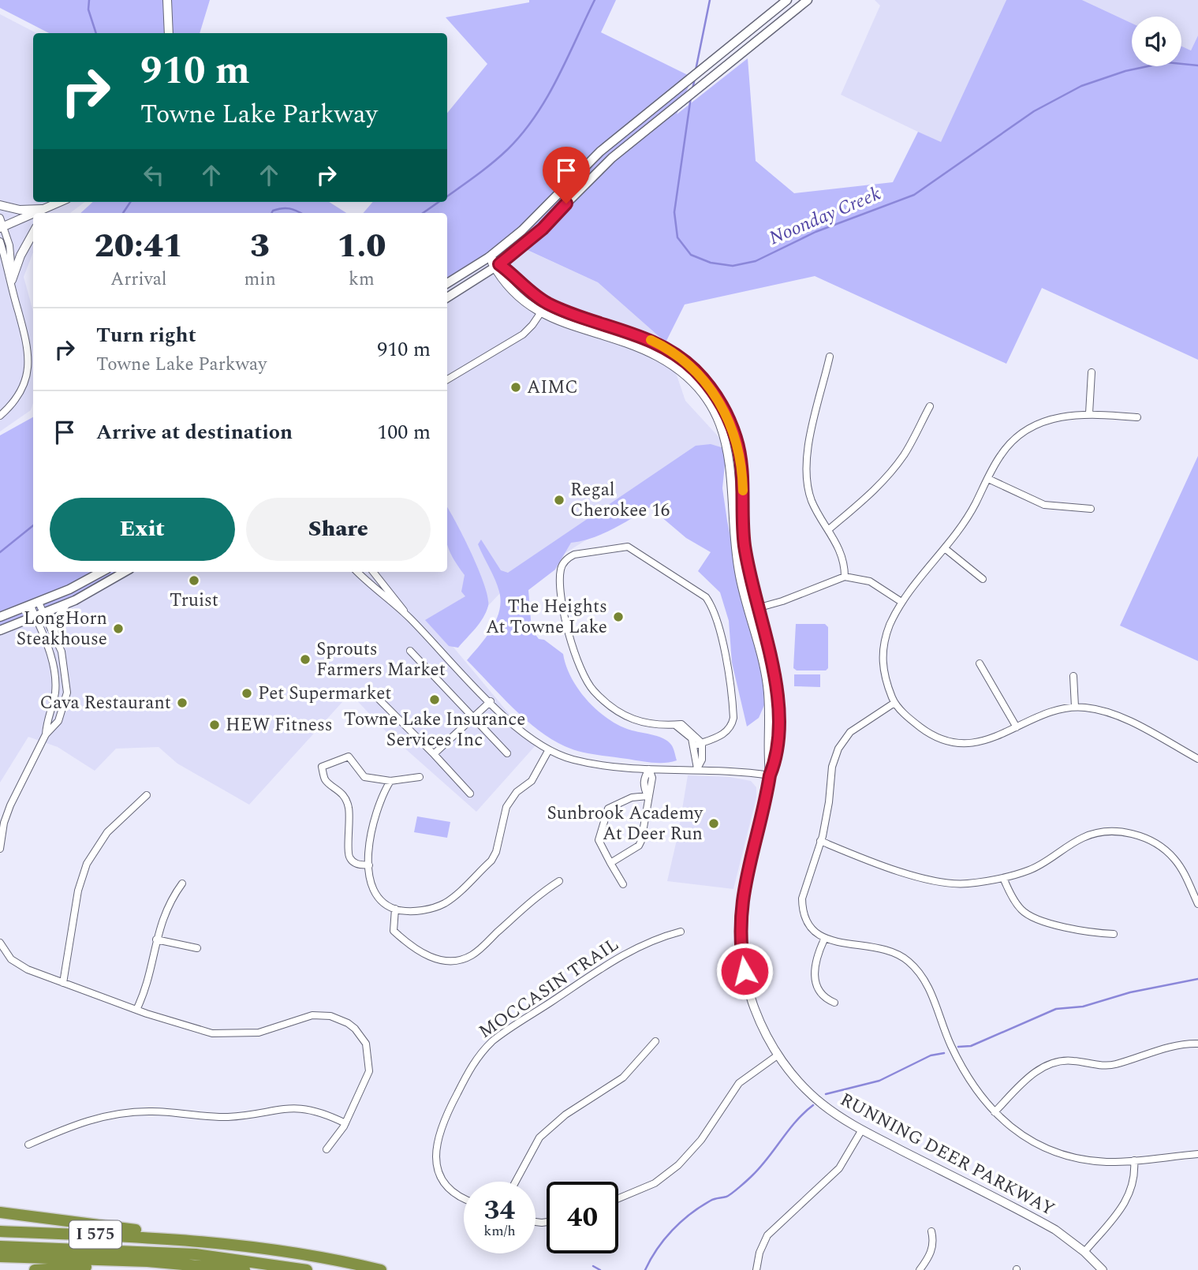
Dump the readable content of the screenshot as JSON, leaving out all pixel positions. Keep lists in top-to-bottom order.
{
  "streets": {
    "highway": ["I 575"],
    "street": ["MOCCASIN TRAIL", "RUNNING DEER PARKWAY"]
  },
  "water": ["Noonday Creek"],
  "places": [
    "AIMC",
    "Regal Cherokee 16",
    "Truist",
    "The Heights At Towne Lake",
    "LongHorn Steakhouse",
    "Sprouts Farmers Market",
    "Pet Supermarket",
    "Towne Lake Insurance Services Inc",
    "Cava Restaurant",
    "HEW Fitness",
    "Sunbrook Academy At Deer Run"
  ],
  "page": {
    "turn": ["910 m", "Towne Lake Parkway"],
    "eta": [
      "20:41",
      "Arrival",
      "3",
      "min",
      "1.0",
      "km"
    ],
    "list": [
      {
        "name": "Turn right",
        "note": "Towne Lake Parkway",
        "value": "910 m"
      },
      {
        "name": "Arrive at destination",
        "value": "100 m"
      }
    ],
    "buttons": ["Exit", "Share"],
    "speed": "34 km/h",
    "limit": "40"
  }
}
